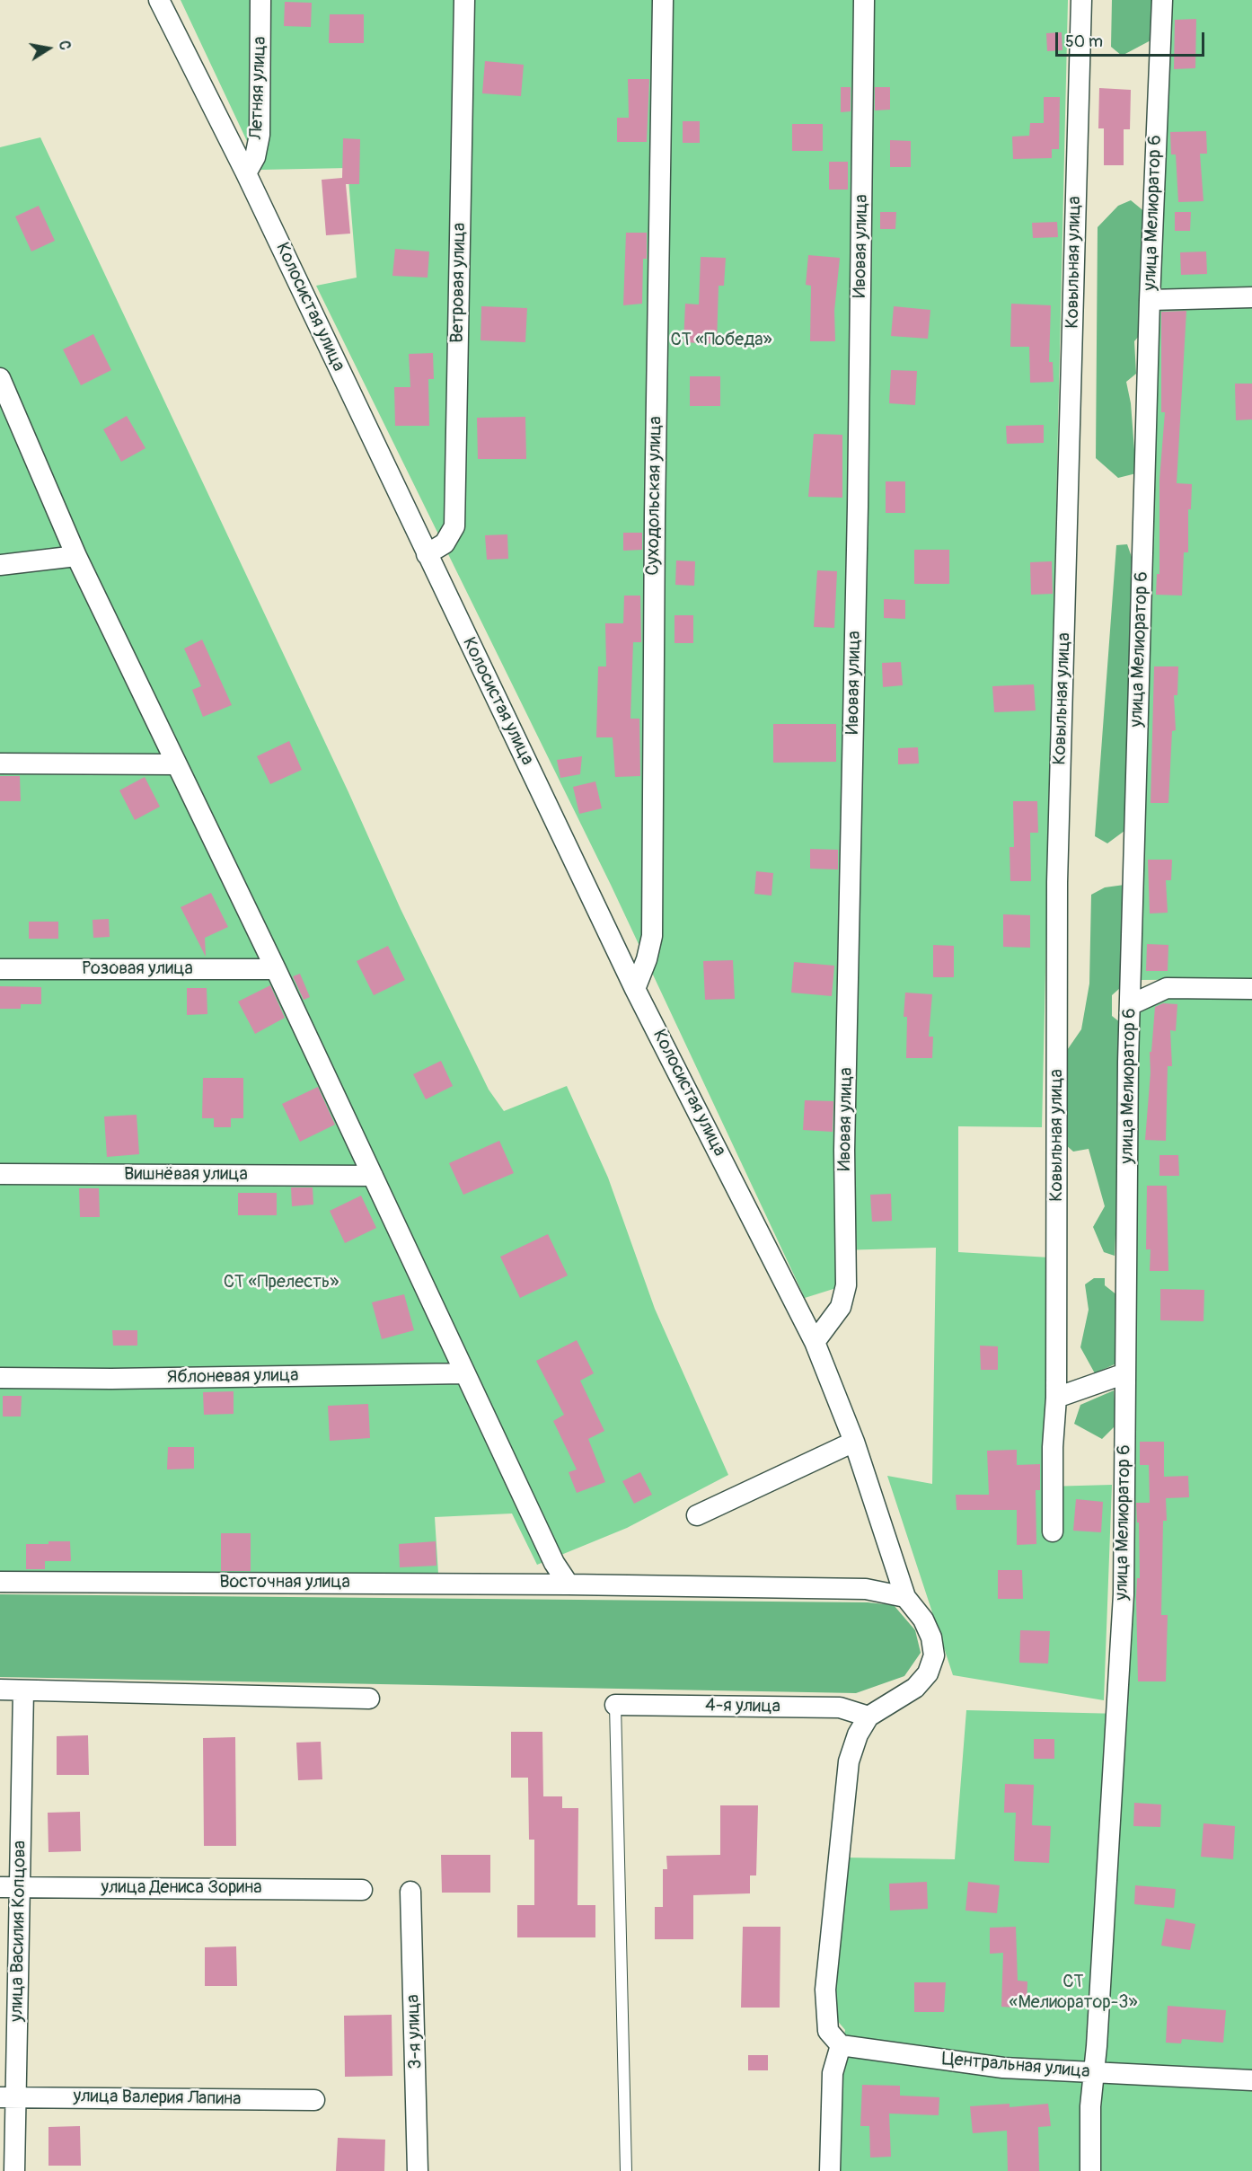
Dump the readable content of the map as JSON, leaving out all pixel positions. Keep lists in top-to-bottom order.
{
  "streets": {
    "street": [
      "Летняя улица",
      "улица Мелиоратор 6",
      "Ивовая улица",
      "Ковыльная улица",
      "Ветровая улица",
      "Колосистая улица",
      "Суходольская улица",
      "Розовая улица",
      "Вишнёвая улица",
      "Яблоневая улица",
      "Восточная улица",
      "4-я улица",
      "улица Дениса Зорина",
      "улица Василия Копцова",
      "3-я улица",
      "Центральная улица",
      "улица Валерия Лапина"
    ]
  },
  "crossings": [
    ["Летняя улица", "Колосистая улица"],
    ["улица Мелиоратор 6", "Центральная улица"],
    ["Ивовая улица", "Колосистая улица"],
    ["Ветровая улица", "Колосистая улица"],
    ["Колосистая улица", "Суходольская улица"],
    ["Колосистая улица", "Восточная улица"],
    ["улица Дениса Зорина", "улица Василия Копцова"],
    ["улица Василия Копцова", "улица Валерия Лапина"]
  ],
  "parks": ["СТ «Победа»", "СТ «Прелесть»", "СТ «Мелиоратор-3»"],
  "scale_bar": "50 m",
  "north": "right"
}
